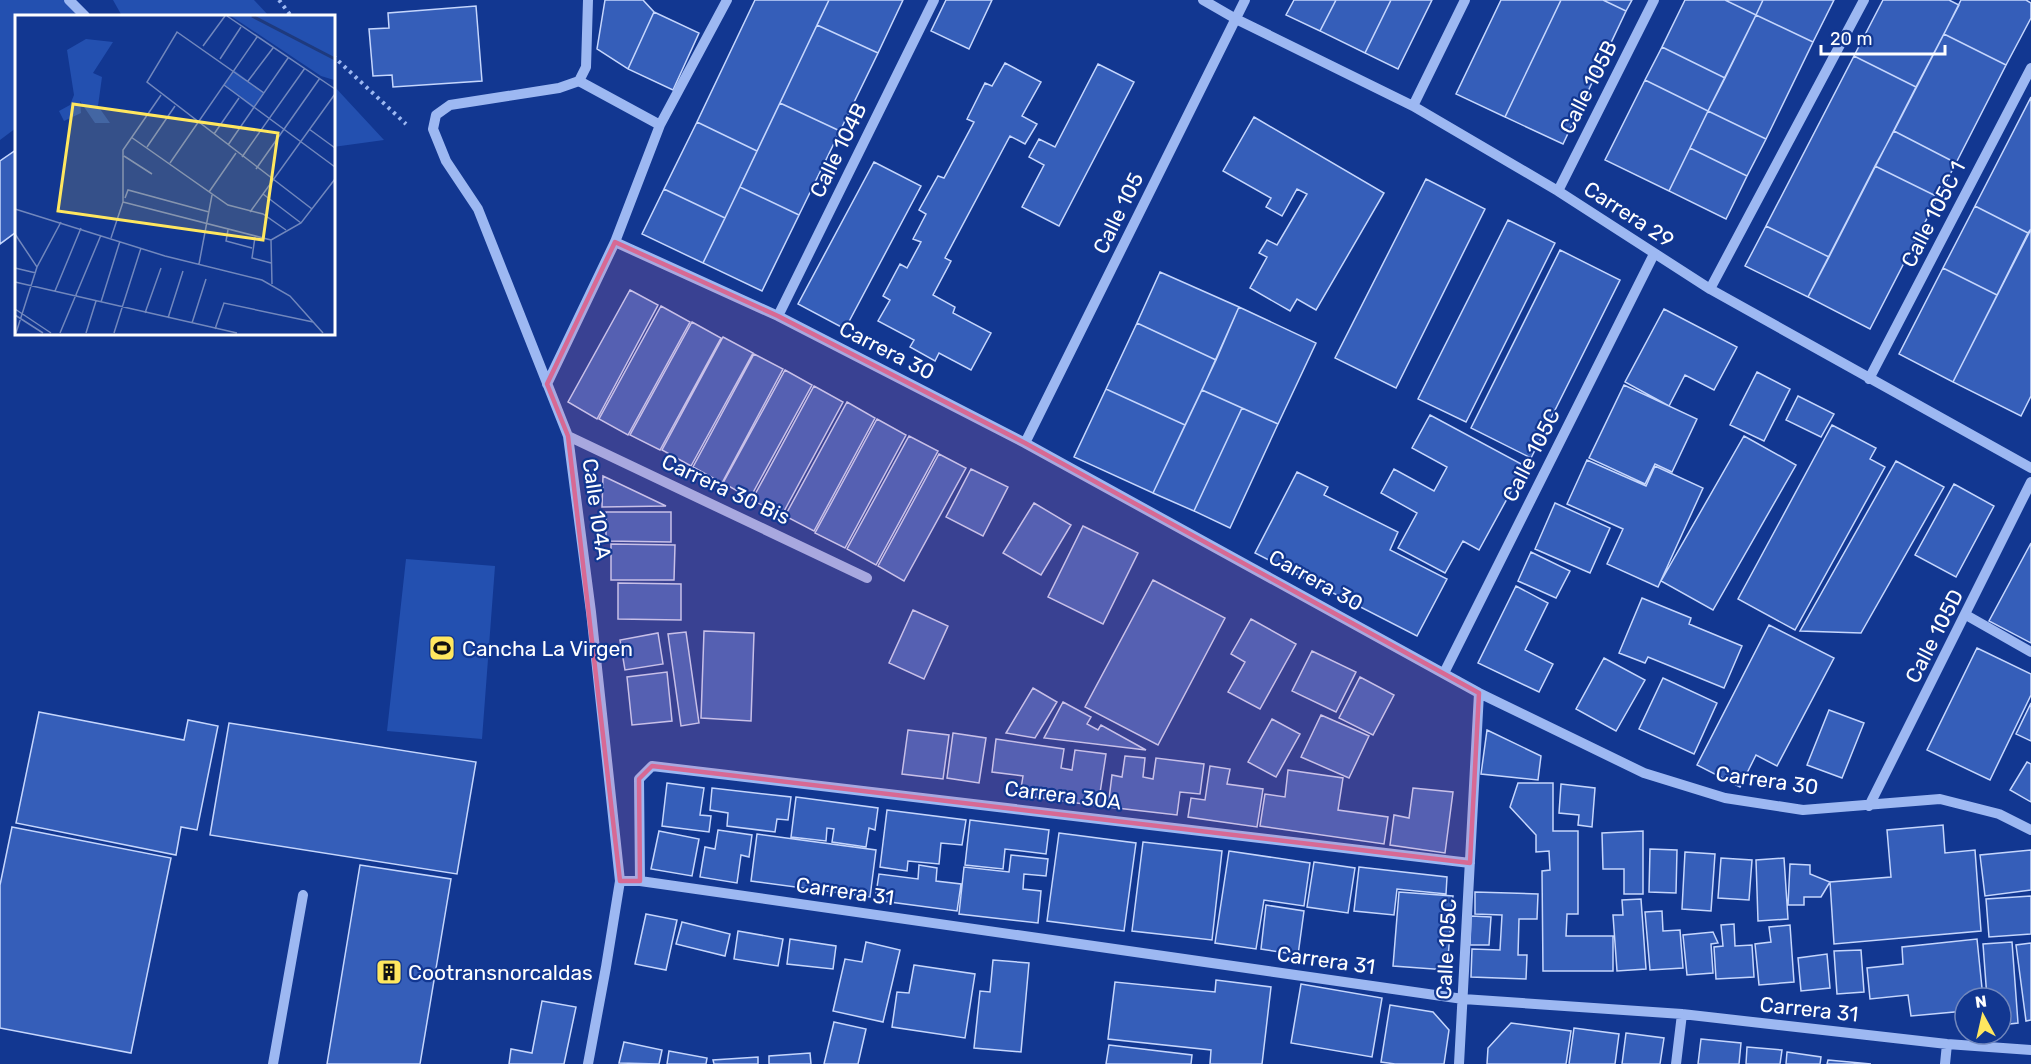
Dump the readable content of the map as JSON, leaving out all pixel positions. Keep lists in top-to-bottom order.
{
  "streets": {
    "street": [
      "Calle 105B",
      "Calle 104B",
      "Calle 105",
      "Carrera 29",
      "Calle 105C 1",
      "Carrera 30",
      "Calle 105C",
      "Carrera 30 Bis",
      "Calle 104A",
      "Calle 105D",
      "Carrera 30A",
      "Carrera 31"
    ]
  },
  "crossings": [
    ["Calle 105B", "Carrera 29"],
    ["Calle 104B", "Carrera 30"],
    ["Calle 105", "Carrera 29"],
    ["Calle 105", "Carrera 30"],
    ["Carrera 29", "Calle 105C 1"],
    ["Carrera 29", "Calle 105C"],
    ["Carrera 30", "Calle 105C"],
    ["Carrera 30", "Calle 105D"],
    ["Calle 105C", "Carrera 30A"],
    ["Calle 105C", "Carrera 31"],
    ["Carrera 30 Bis", "Calle 104A"],
    ["Calle 104A", "Carrera 31"],
    ["Carrera 30A", "Carrera 31"]
  ],
  "places": {
    "sports": ["Cancha La Virgen"],
    "building": ["Cootransnorcaldas"]
  },
  "scale_bar": "20 m",
  "north": "top"
}
